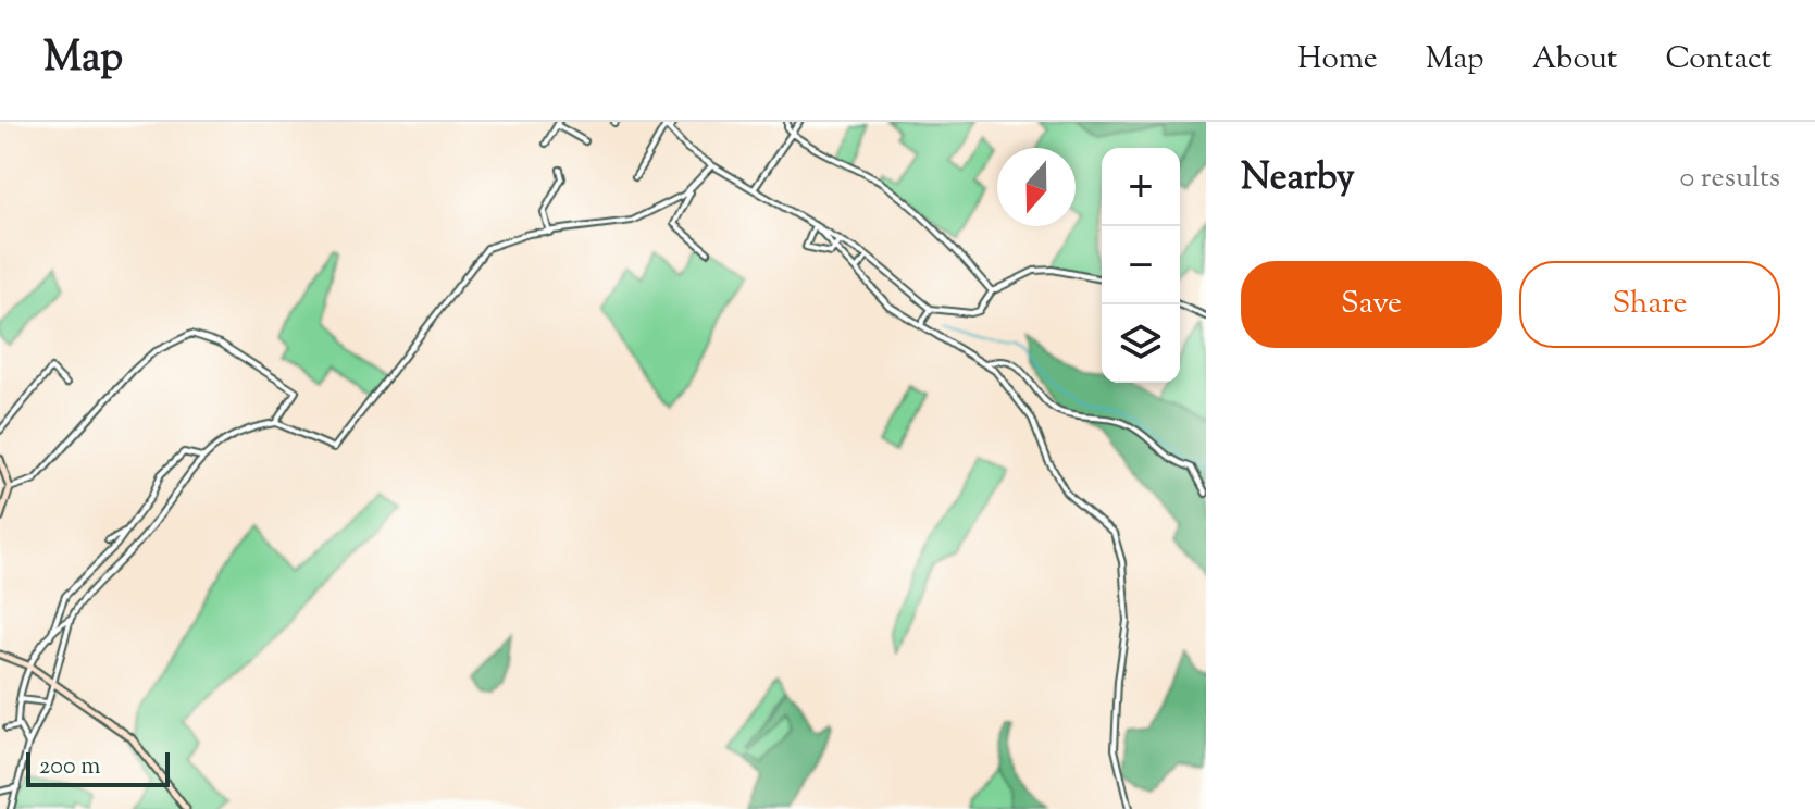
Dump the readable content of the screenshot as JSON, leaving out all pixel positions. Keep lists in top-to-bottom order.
{
  "scale_bar": "200 m",
  "north": "bottom",
  "page": {
    "header": "Map",
    "nav": [
      "Home",
      "Map",
      "About",
      "Contact"
    ],
    "heading": ["Nearby", "0 results"],
    "map_buttons": ["+", "−"],
    "buttons": ["Save", "Share"],
    "scale": "200 m"
  }
}
